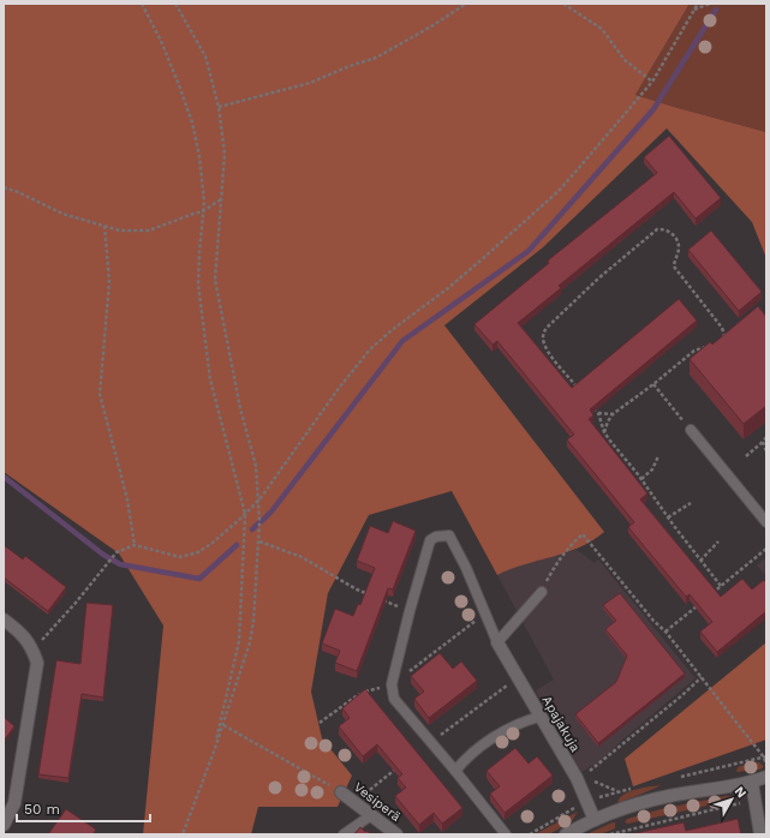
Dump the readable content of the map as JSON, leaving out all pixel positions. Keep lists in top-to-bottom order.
{
  "streets": {
    "street": ["Apajakuja", "Vesiperä"]
  },
  "scale_bar": "50 m",
  "north": "top right"
}
